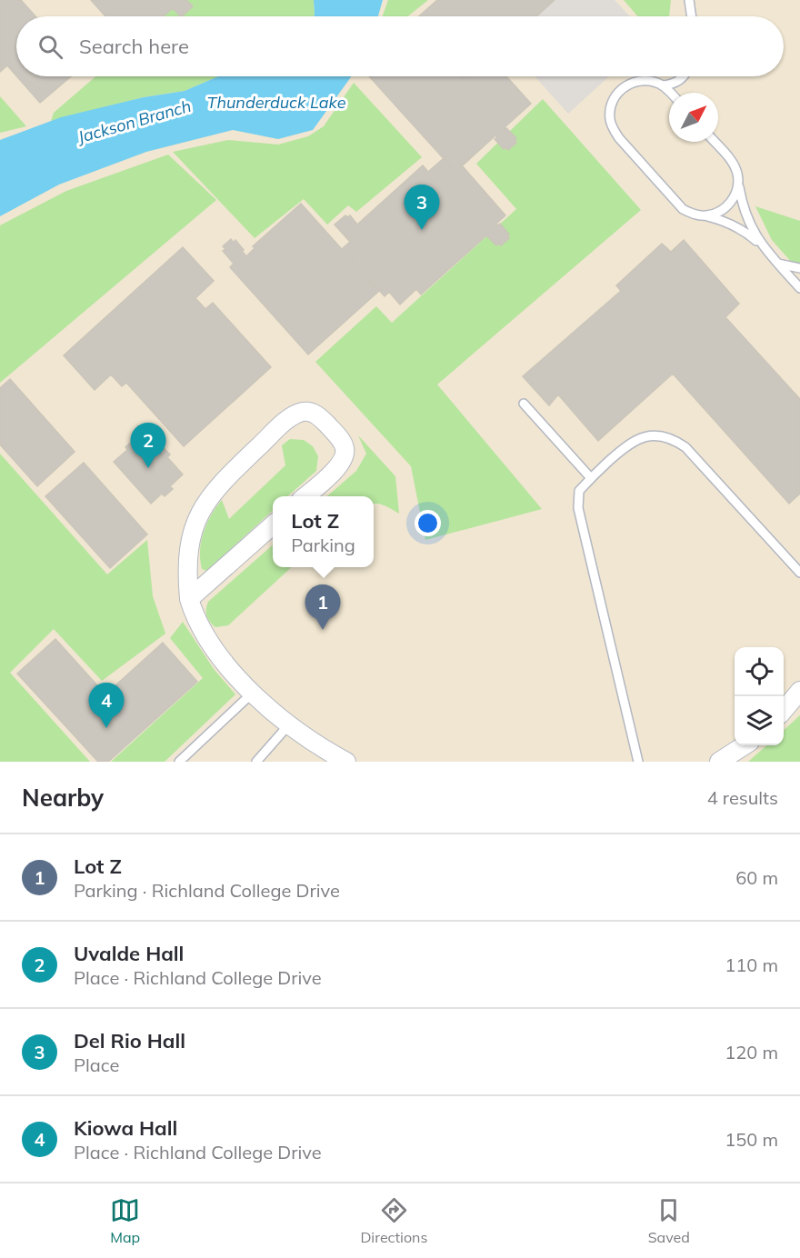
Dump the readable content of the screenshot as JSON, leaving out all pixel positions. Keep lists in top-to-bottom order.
{
  "water": ["Thunderduck Lake", "Jackson Branch"],
  "north": "top right",
  "page": {
    "search": "Search here",
    "pins": [
      "3",
      "2",
      "1",
      "4"
    ],
    "popup": ["Lot Z", "Parking"],
    "heading": ["Nearby", "4 results"],
    "list": [
      {
        "mark": "1",
        "name": "Lot Z",
        "note": "Parking · Richland College Drive",
        "value": "60 m"
      },
      {
        "mark": "2",
        "name": "Uvalde Hall",
        "note": "Place · Richland College Drive",
        "value": "110 m"
      },
      {
        "mark": "3",
        "name": "Del Rio Hall",
        "note": "Place",
        "value": "120 m"
      },
      {
        "mark": "4",
        "name": "Kiowa Hall",
        "note": "Place · Richland College Drive",
        "value": "150 m"
      }
    ],
    "nav": ["Map", "Directions", "Saved"]
  }
}
